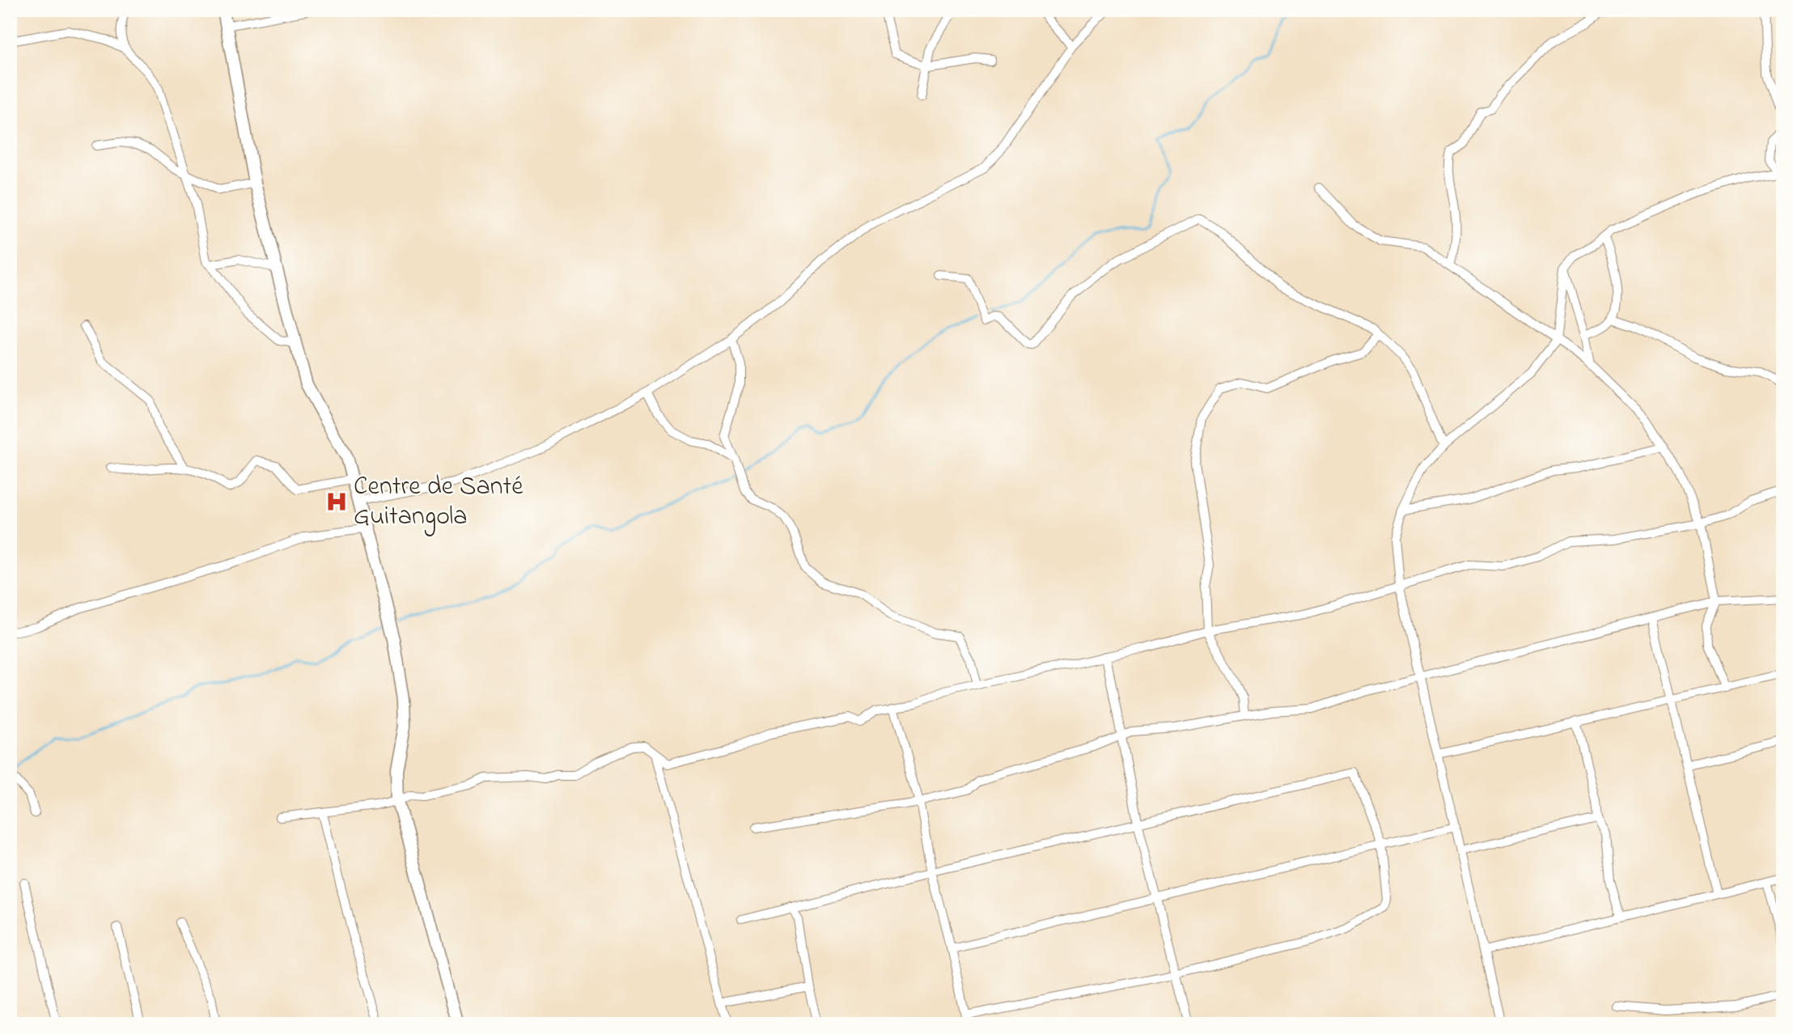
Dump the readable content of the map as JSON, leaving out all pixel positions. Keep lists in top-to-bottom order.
{
  "places": {
    "hospital": ["Centre de Santé Guitangola"]
  }
}
